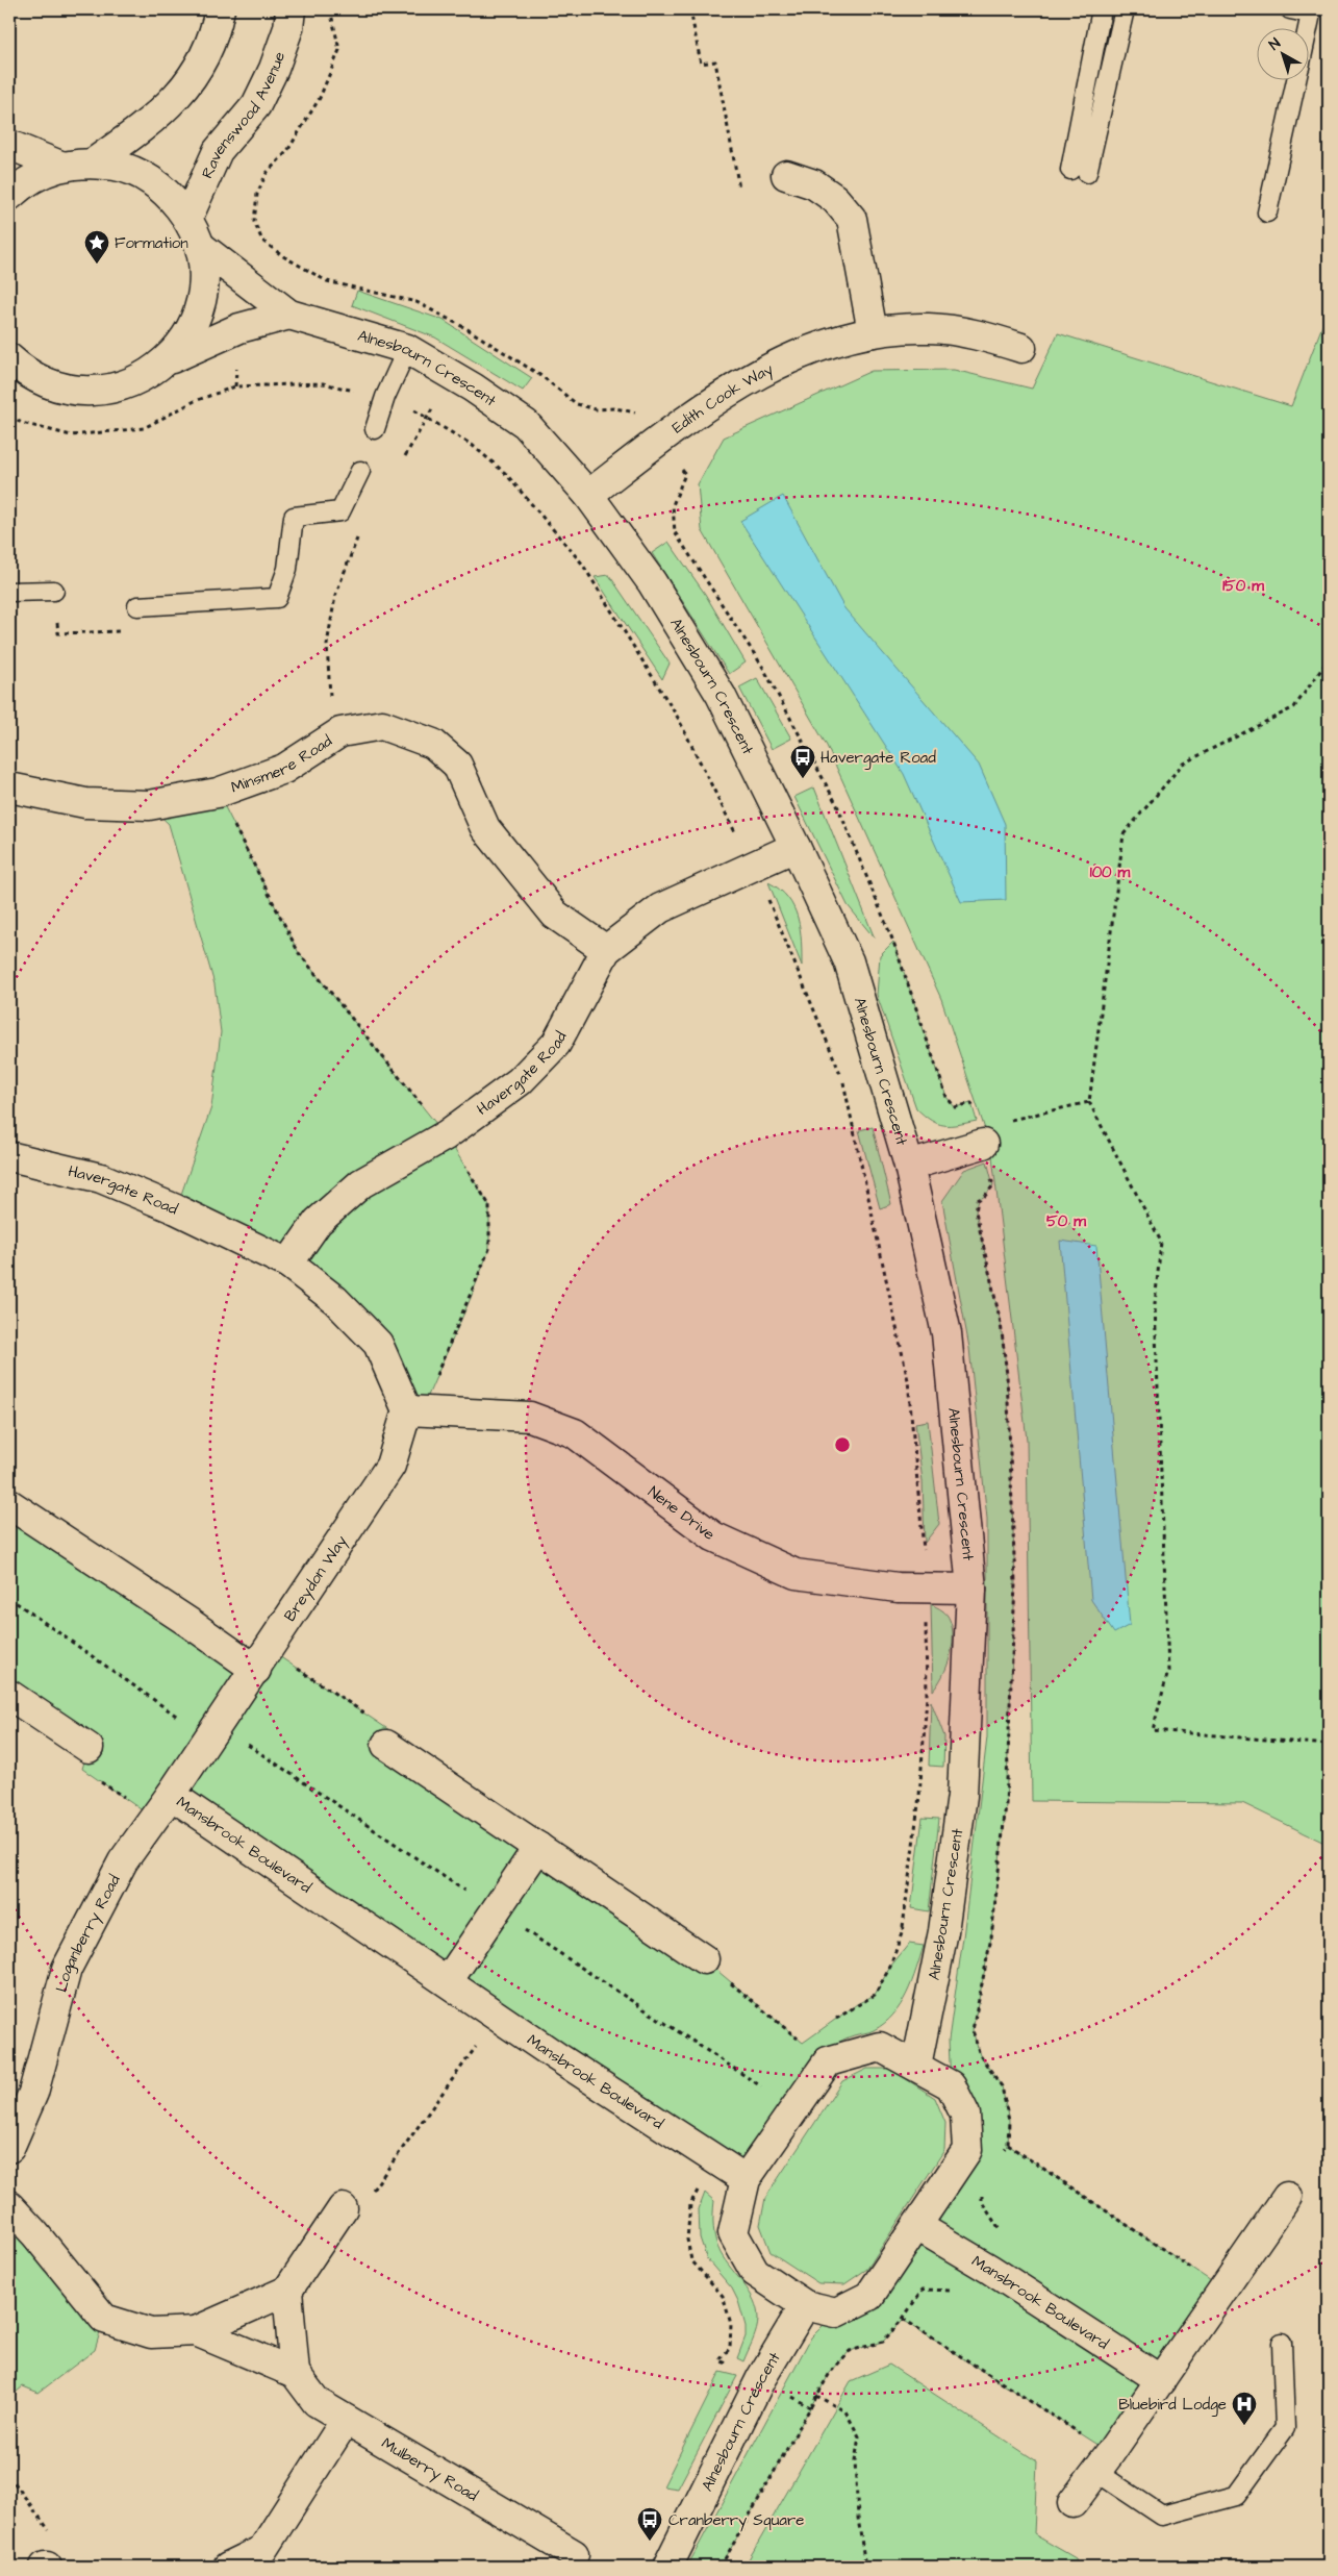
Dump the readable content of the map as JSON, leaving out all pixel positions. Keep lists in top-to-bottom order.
{
  "streets": {
    "street": [
      "Ravenswood Avenue",
      "Alnesbourn Crescent",
      "Edith Cook Way",
      "Minsmere Road",
      "Havergate Road",
      "Nene Drive",
      "Breydon Way",
      "Mansbrook Boulevard",
      "Loganberry Road",
      "Mulberry Road"
    ]
  },
  "crossings": [
    ["Alnesbourn Crescent", "Edith Cook Way"],
    ["Alnesbourn Crescent", "Havergate Road"],
    ["Alnesbourn Crescent", "Nene Drive"],
    ["Minsmere Road", "Havergate Road"],
    ["Havergate Road", "Nene Drive"],
    ["Havergate Road", "Breydon Way"],
    ["Nene Drive", "Breydon Way"],
    ["Breydon Way", "Loganberry Road"],
    ["Mansbrook Boulevard", "Loganberry Road"]
  ],
  "places": {
    "place": ["Formation"],
    "bus stop": ["Havergate Road", "Cranberry Square"],
    "hospital": ["Bluebird Lodge"]
  },
  "north": "top left",
  "rings": ["150 m", "100 m", "50 m"]
}
